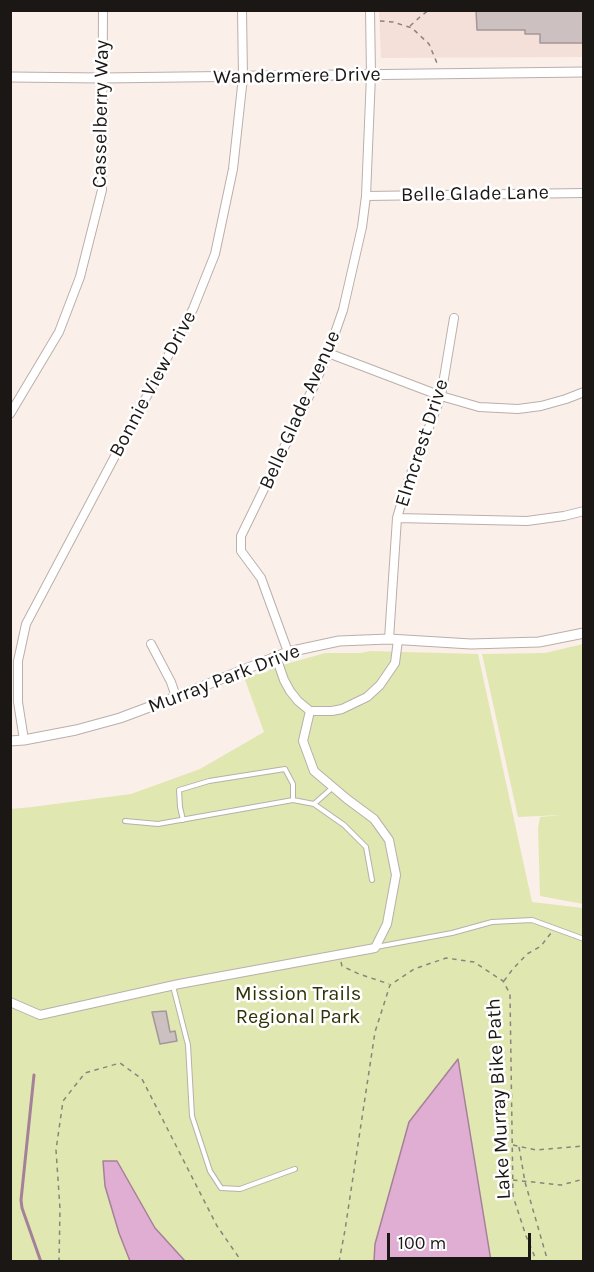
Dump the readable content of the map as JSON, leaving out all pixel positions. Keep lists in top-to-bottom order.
{
  "streets": {
    "street": [
      "Wandermere Drive",
      "Casselberry Way",
      "Belle Glade Lane",
      "Bonnie View Drive",
      "Belle Glade Avenue",
      "Elmcrest Drive",
      "Murray Park Drive"
    ],
    "path": ["Lake Murray Bike Path"]
  },
  "crossings": [
    ["Wandermere Drive", "Casselberry Way"],
    ["Wandermere Drive", "Bonnie View Drive"],
    ["Wandermere Drive", "Belle Glade Avenue"],
    ["Belle Glade Lane", "Belle Glade Avenue"],
    ["Bonnie View Drive", "Murray Park Drive"],
    ["Belle Glade Avenue", "Murray Park Drive"],
    ["Elmcrest Drive", "Murray Park Drive"]
  ],
  "parks": ["Mission Trails Regional Park"],
  "scale_bar": "100 m"
}
